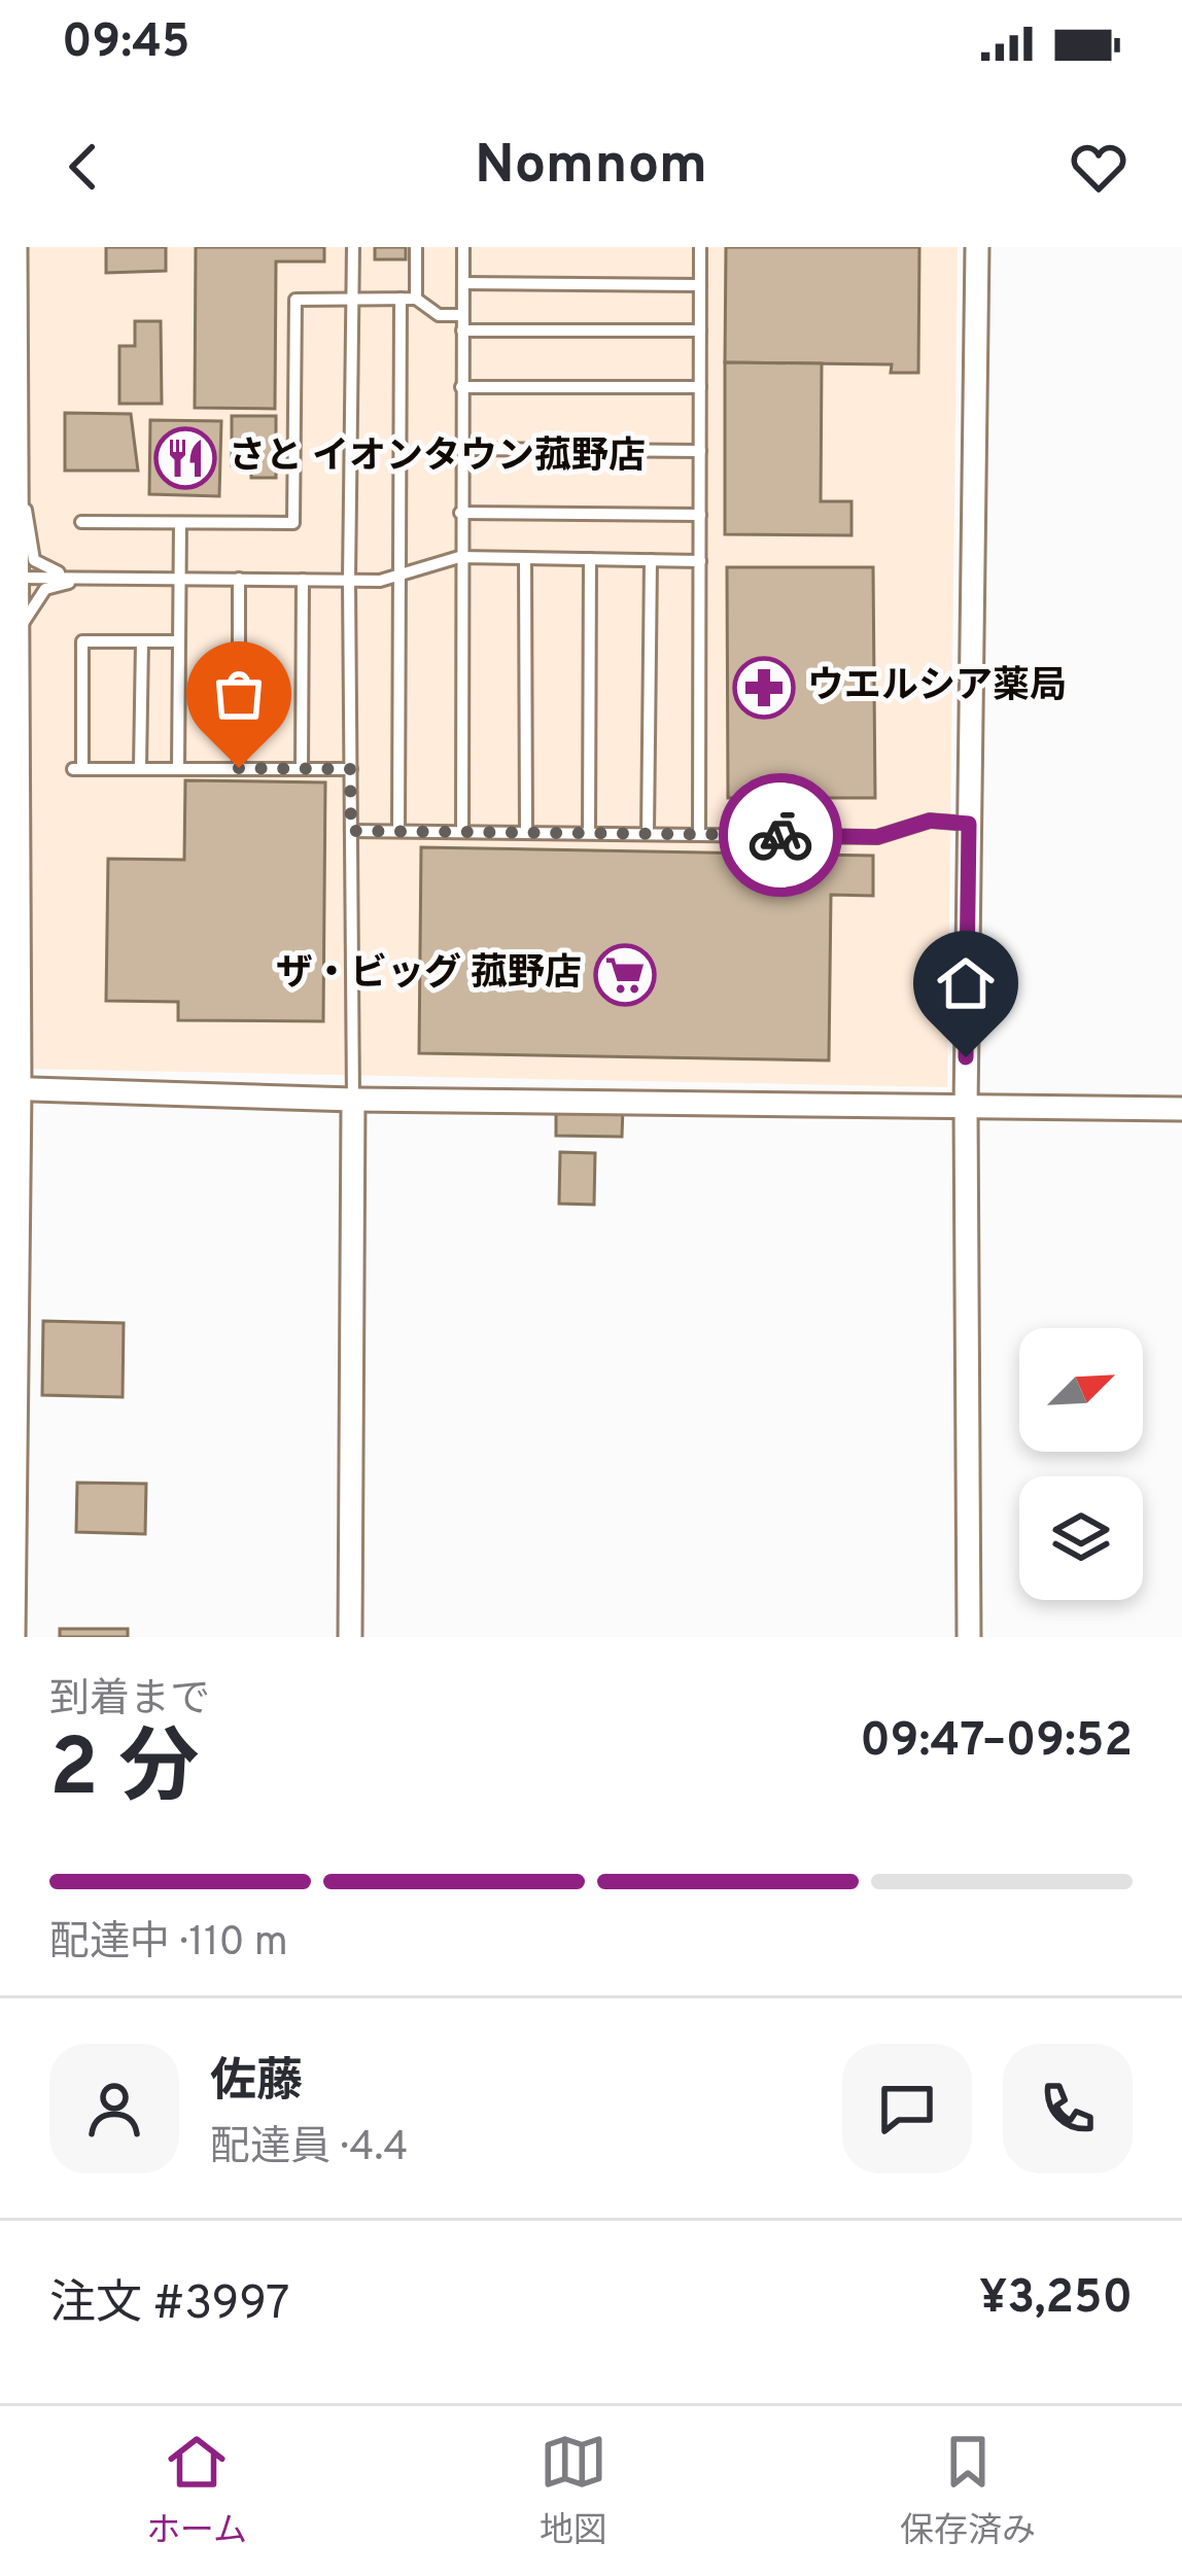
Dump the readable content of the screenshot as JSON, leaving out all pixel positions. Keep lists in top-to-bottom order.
{
  "places": {
    "restaurant": ["さと イオンタウン菰野店"],
    "pharmacy": ["ウエルシア薬局"],
    "supermarket": ["ザ・ビッグ 菰野店"]
  },
  "north": "top right",
  "page": {
    "status": "09:45",
    "header": "Nomnom",
    "heading": ["2 分", "到着まで", "09:47–09:52"],
    "panel": [
      "佐藤",
      "配達員 · 4.4",
      "注文 #3997",
      "¥3,250"
    ],
    "bar": "配達中 · 110 m",
    "tabs": ["ホーム", "地図", "保存済み"]
  }
}
